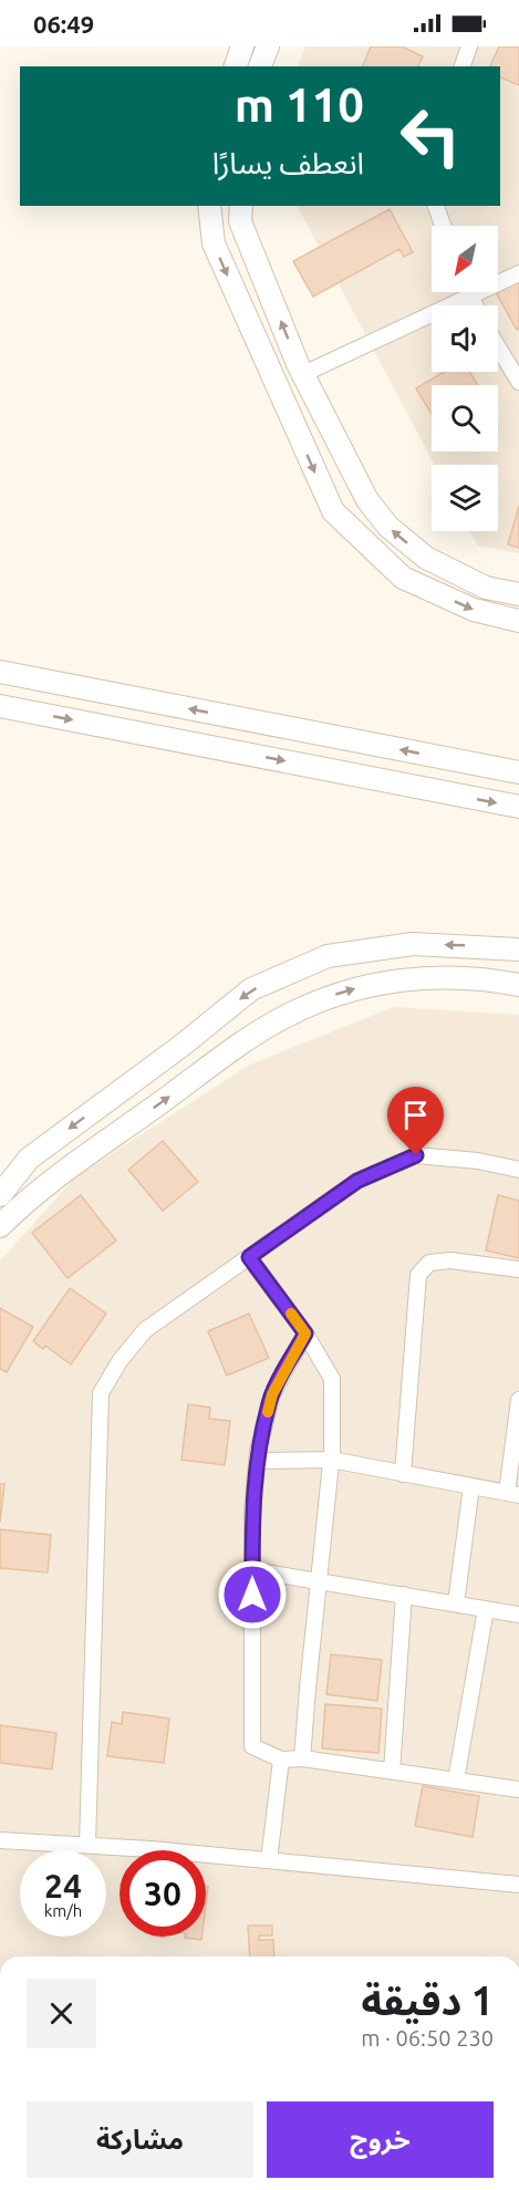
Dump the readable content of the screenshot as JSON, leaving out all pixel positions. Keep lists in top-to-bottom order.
{
  "north": "bottom left",
  "page": {
    "status": "06:49",
    "turn": ["110 m", "انعطف يسارًا"],
    "speed": "24 km/h",
    "limit": "30",
    "heading": ["1 دقيقة", "230 m · 06:50"],
    "buttons": ["خروج", "مشاركة"]
  }
}
